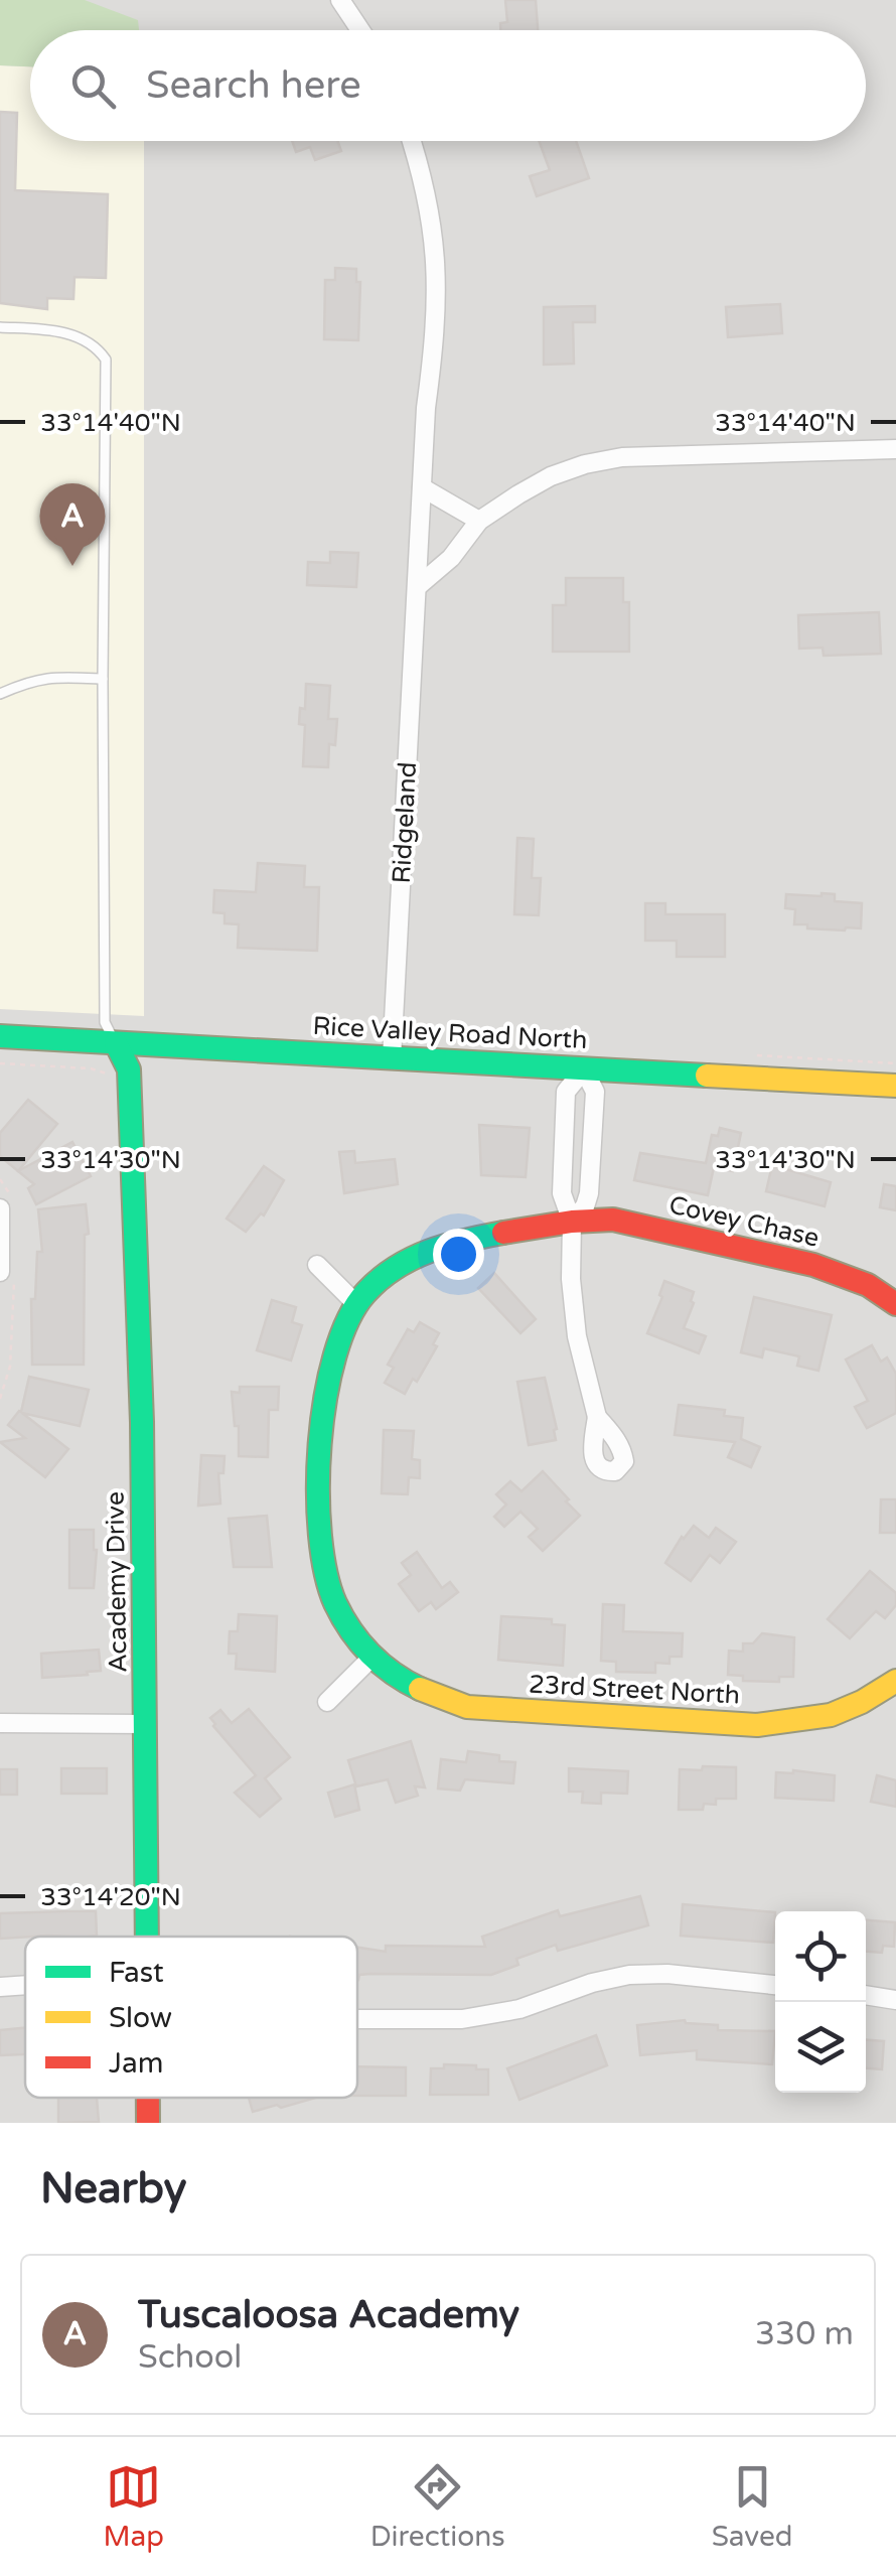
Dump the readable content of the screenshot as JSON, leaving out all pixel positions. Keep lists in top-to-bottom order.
{
  "streets": {
    "street": [
      "Ridgeland",
      "Rice Valley Road North",
      "Covey Chase",
      "Academy Drive",
      "23rd Street North"
    ]
  },
  "crossings": [
    ["Ridgeland", "Rice Valley Road North"],
    ["Rice Valley Road North", "Academy Drive"],
    ["Covey Chase", "23rd Street North"]
  ],
  "legend": ["Fast", "Slow", "Jam"],
  "page": {
    "search": "Search here",
    "pins": "A",
    "heading": "Nearby",
    "list": [
      {
        "mark": "A",
        "name": "Tuscaloosa Academy",
        "note": "School",
        "value": "330 m"
      }
    ],
    "nav": ["Map", "Directions", "Saved"]
  },
  "coordinates": ["33°14'40\"N", "33°14'30\"N", "33°14'20\"N"]
}
